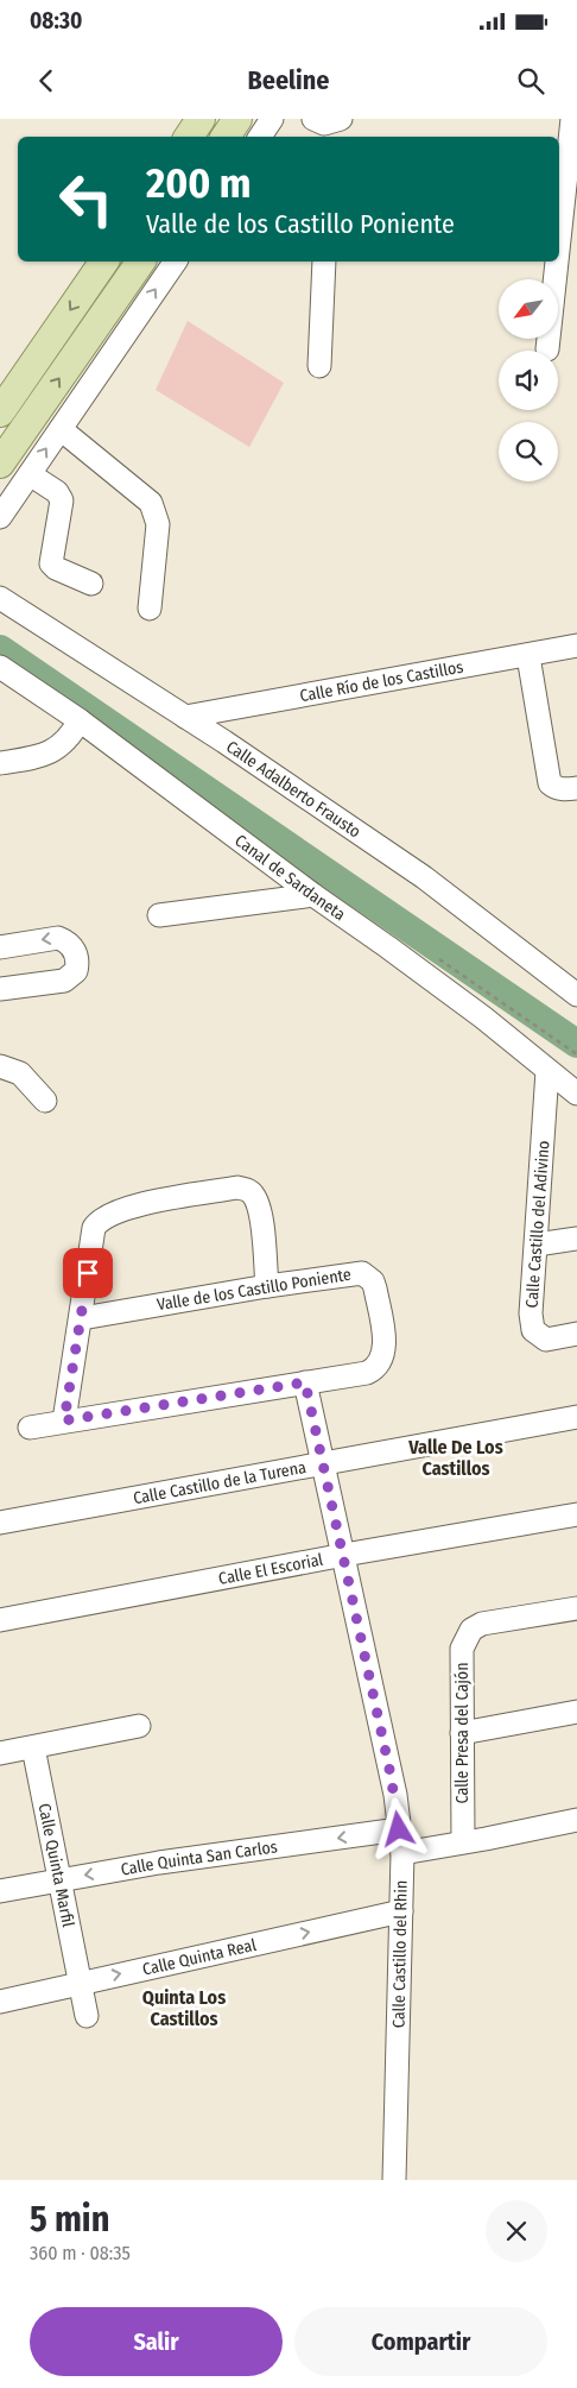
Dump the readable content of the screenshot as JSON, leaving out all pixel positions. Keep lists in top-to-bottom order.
{
  "streets": {
    "street": [
      "Calle Río de los Castillos",
      "Calle Adalberto Frausto",
      "Canal de Sardaneta",
      "Calle Castillo del Adivino",
      "Valle de los Castillo Poniente",
      "Calle Castillo de la Turena",
      "Calle El Escorial",
      "Calle Presa del Cajón",
      "Calle Quinta San Carlos",
      "Calle Quinta Marfil",
      "Calle Castillo del Rhin",
      "Calle Quinta Real"
    ]
  },
  "crossings": [
    ["Calle Río de los Castillos", "Calle Adalberto Frausto"],
    ["Canal de Sardaneta", "Calle Castillo del Adivino"],
    ["Valle de los Castillo Poniente", "Calle Castillo del Rhin"],
    ["Calle Castillo de la Turena", "Calle Castillo del Rhin"],
    ["Calle El Escorial", "Calle Castillo del Rhin"],
    ["Calle Quinta San Carlos", "Calle Quinta Marfil"],
    ["Calle Quinta San Carlos", "Calle Castillo del Rhin"],
    ["Calle Quinta Marfil", "Calle Quinta Real"],
    ["Calle Castillo del Rhin", "Calle Quinta Real"]
  ],
  "one_way": ["Calle Quinta San Carlos", "Calle Quinta Real"],
  "districts": ["Valle De Los Castillos", "Quinta Los Castillos"],
  "north": "bottom left",
  "page": {
    "status": "08:30",
    "header": "Beeline",
    "turn": ["200 m", "Valle de los Castillo Poniente"],
    "heading": ["5 min", "360 m · 08:35"],
    "buttons": ["Salir", "Compartir"]
  }
}
